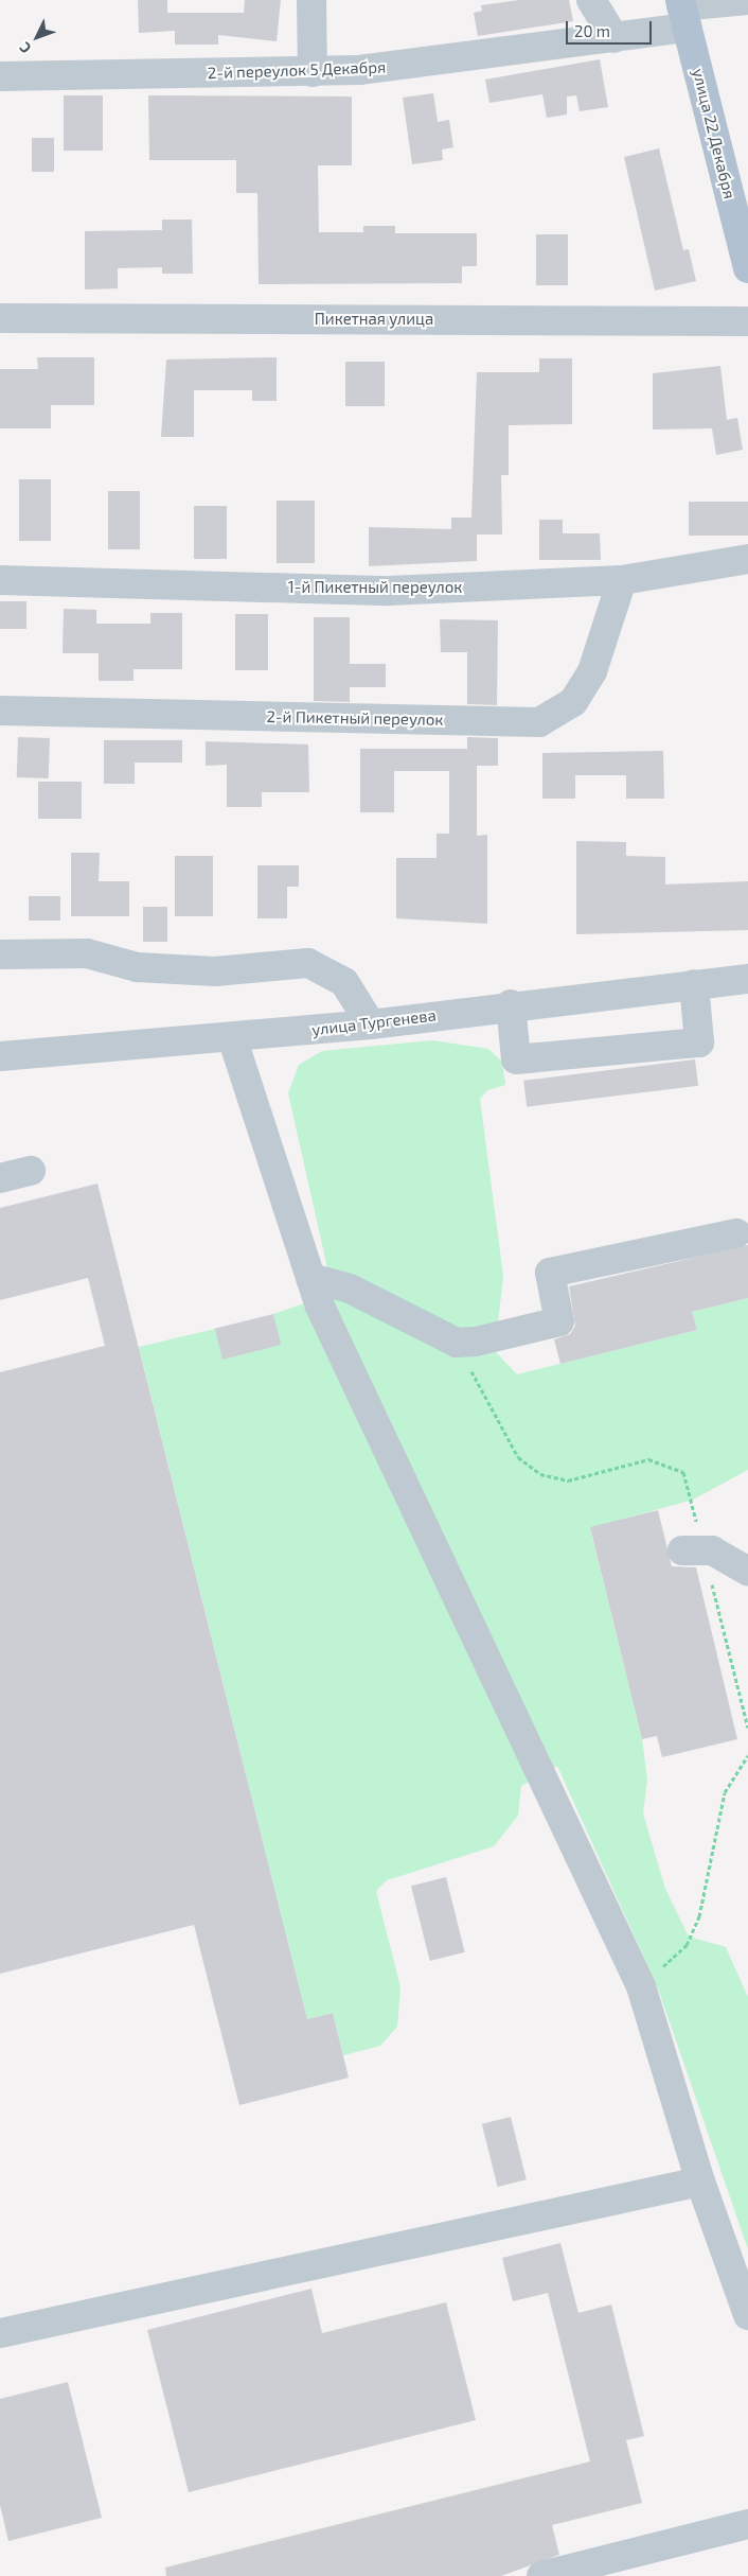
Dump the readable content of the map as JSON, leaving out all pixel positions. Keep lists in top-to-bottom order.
{
  "streets": {
    "main road": ["улица 22 Декабря"],
    "street": [
      "2-й переулок 5 Декабря",
      "Пикетная улица",
      "1-й Пикетный переулок",
      "2-й Пикетный переулок",
      "улица Тургенева"
    ]
  },
  "crossings": [
    ["2-й переулок 5 Декабря", "улица 22 Декабря"],
    ["1-й Пикетный переулок", "2-й Пикетный переулок"]
  ],
  "scale_bar": "20 m",
  "north": "bottom left"
}
